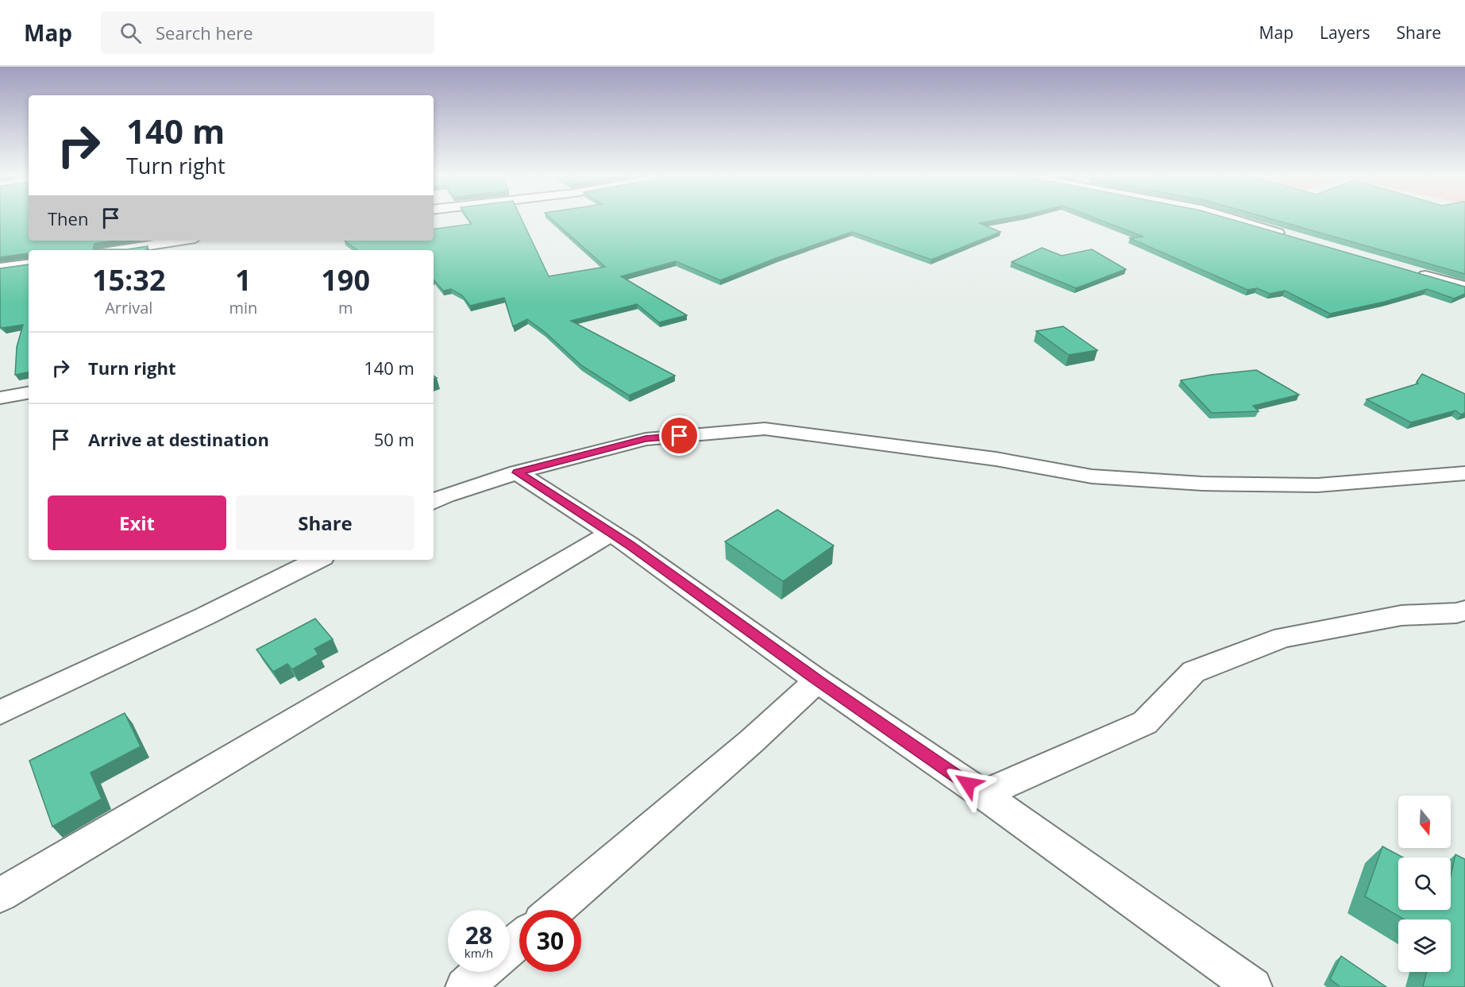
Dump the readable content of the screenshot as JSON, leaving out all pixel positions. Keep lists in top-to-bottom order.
{
  "north": "bottom",
  "page": {
    "header": "Map",
    "search": "Search here",
    "nav": ["Map", "Layers", "Share"],
    "turn": ["140 m", "Turn right"],
    "then": "Then",
    "eta": [
      "15:32",
      "Arrival",
      "1",
      "min",
      "190",
      "m"
    ],
    "list": [
      {
        "name": "Turn right",
        "value": "140 m"
      },
      {
        "name": "Arrive at destination",
        "value": "50 m"
      }
    ],
    "buttons": ["Exit", "Share"],
    "speed": "28 km/h",
    "limit": "30"
  }
}
